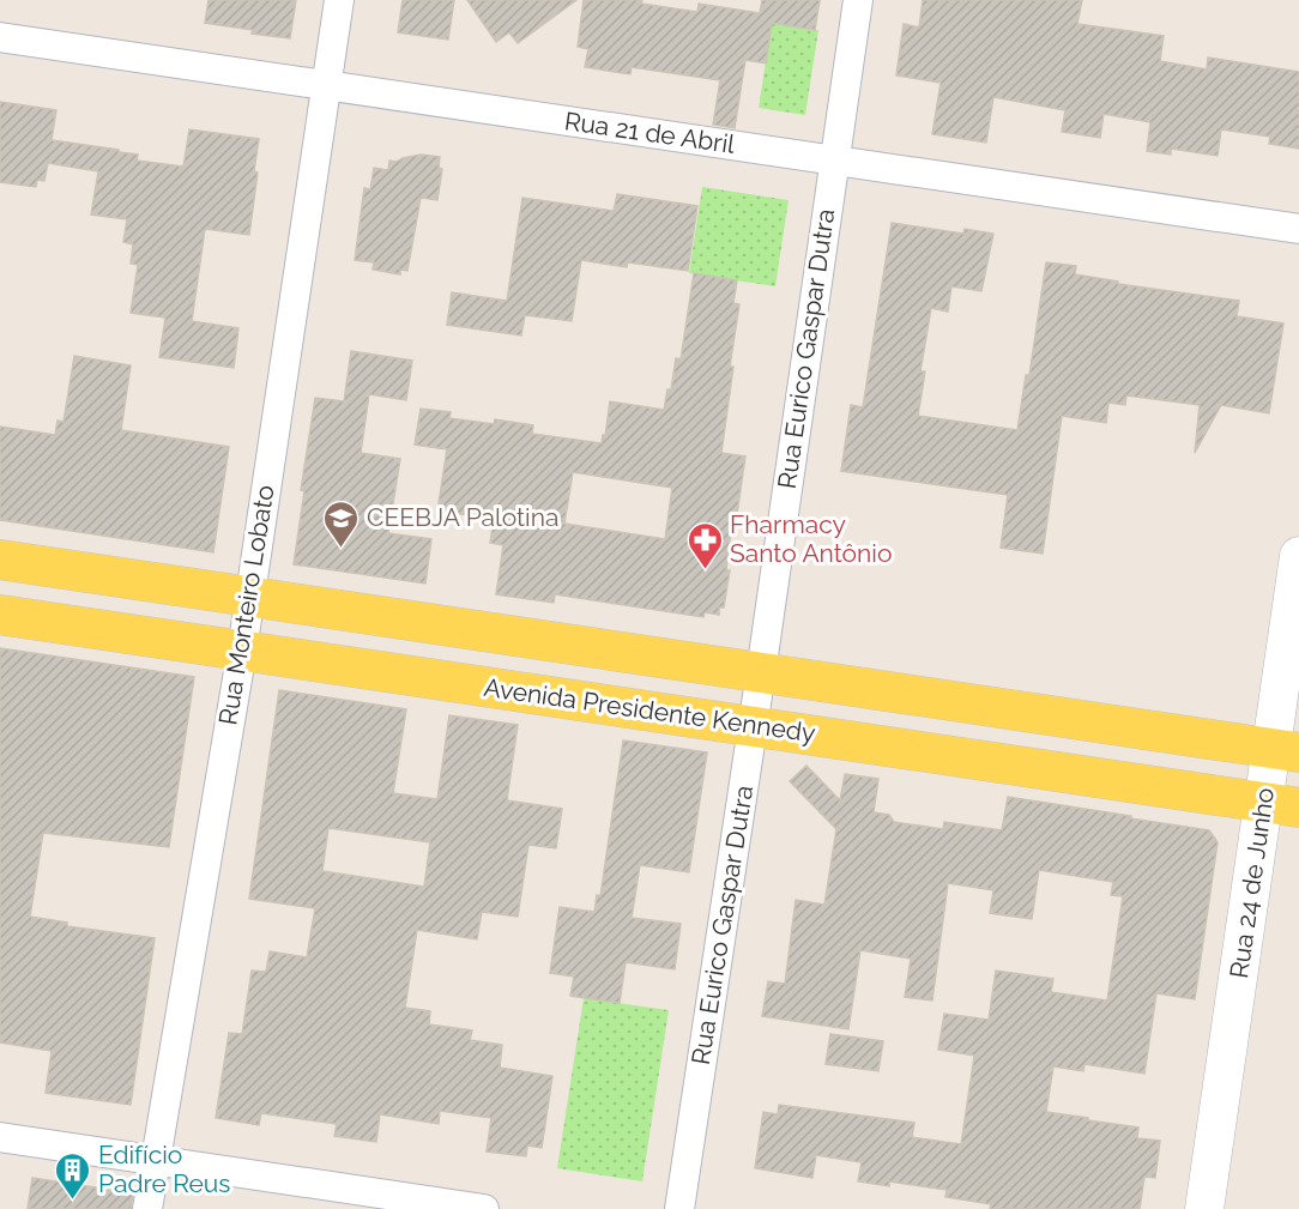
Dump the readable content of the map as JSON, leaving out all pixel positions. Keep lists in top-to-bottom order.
{
  "streets": {
    "main road": ["Avenida Presidente Kennedy"],
    "street": [
      "Rua 21 de Abril",
      "Rua Eurico Gaspar Dutra",
      "Rua Monteiro Lobato",
      "Rua 24 de Junho"
    ]
  },
  "crossings": [
    ["Rua 21 de Abril", "Rua Eurico Gaspar Dutra"],
    ["Rua 21 de Abril", "Rua Monteiro Lobato"],
    ["Rua Eurico Gaspar Dutra", "Avenida Presidente Kennedy"],
    ["Rua Monteiro Lobato", "Avenida Presidente Kennedy"],
    ["Avenida Presidente Kennedy", "Rua 24 de Junho"]
  ],
  "places": {
    "school or university": ["CEEBJA Palotina"],
    "pharmacy": ["Fharmacy Santo Antônio"],
    "building": ["Edifício Padre Reus"]
  }
}
